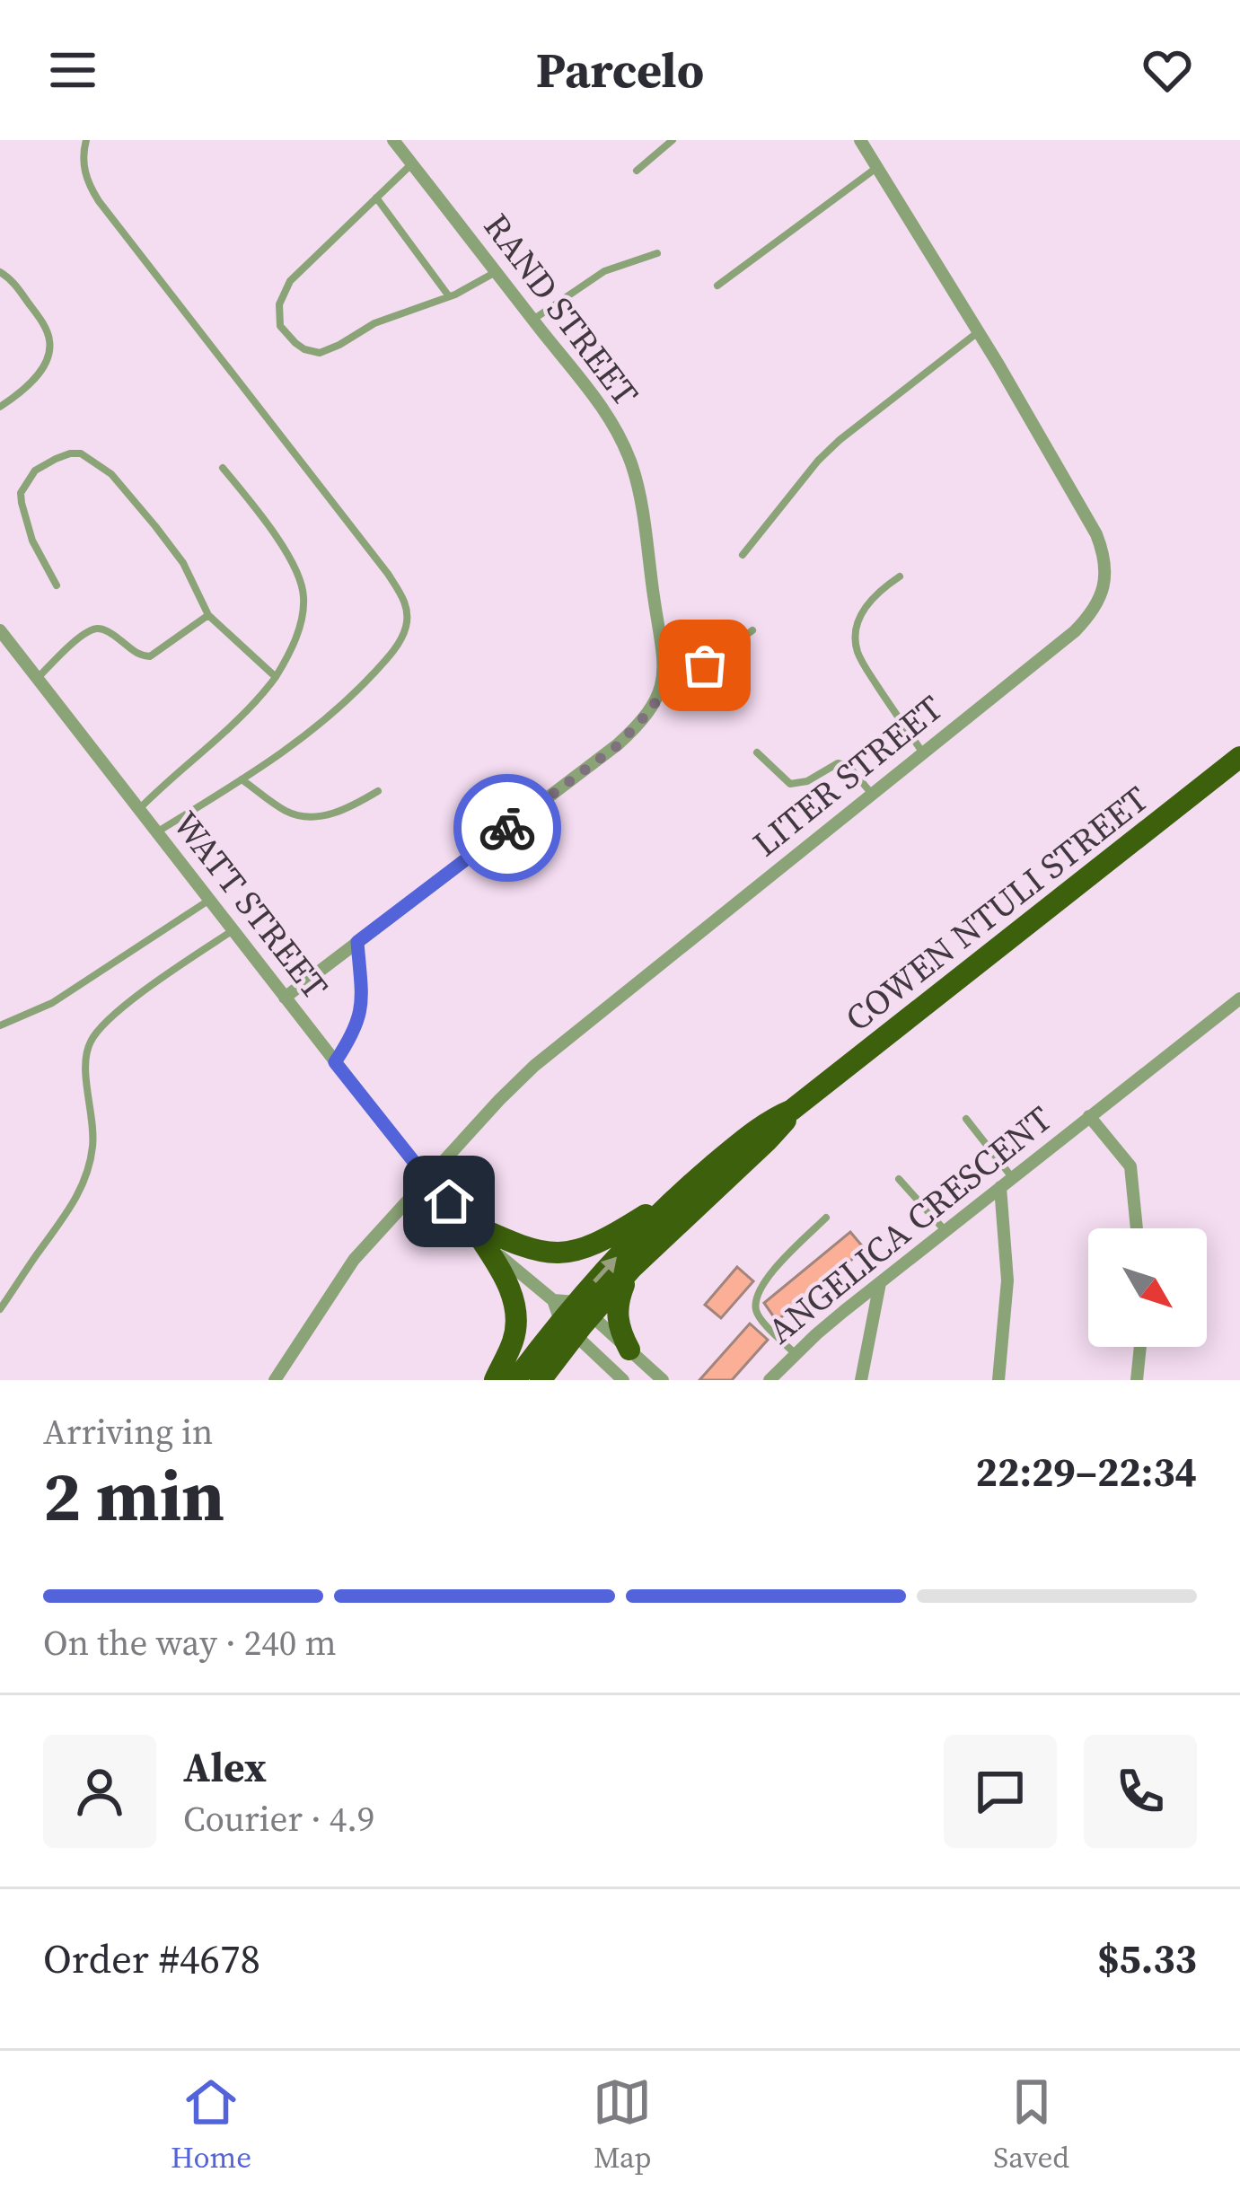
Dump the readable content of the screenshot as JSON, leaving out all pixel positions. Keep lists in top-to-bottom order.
{
  "streets": {
    "highway": ["COWEN NTULI STREET"],
    "street": [
      "RAND STREET",
      "LITER STREET",
      "WATT STREET",
      "ANGELICA CRESCENT"
    ]
  },
  "crossings": [
    ["LITER STREET", "WATT STREET"],
    ["WATT STREET", "COWEN NTULI STREET"]
  ],
  "north": "bottom right",
  "page": {
    "header": "Parcelo",
    "heading": ["2 min", "Arriving in", "22:29–22:34"],
    "panel": [
      "Alex",
      "Courier · 4.9",
      "Order #4678",
      "$5.33"
    ],
    "bar": "On the way · 240 m",
    "tabs": ["Home", "Map", "Saved"]
  }
}
